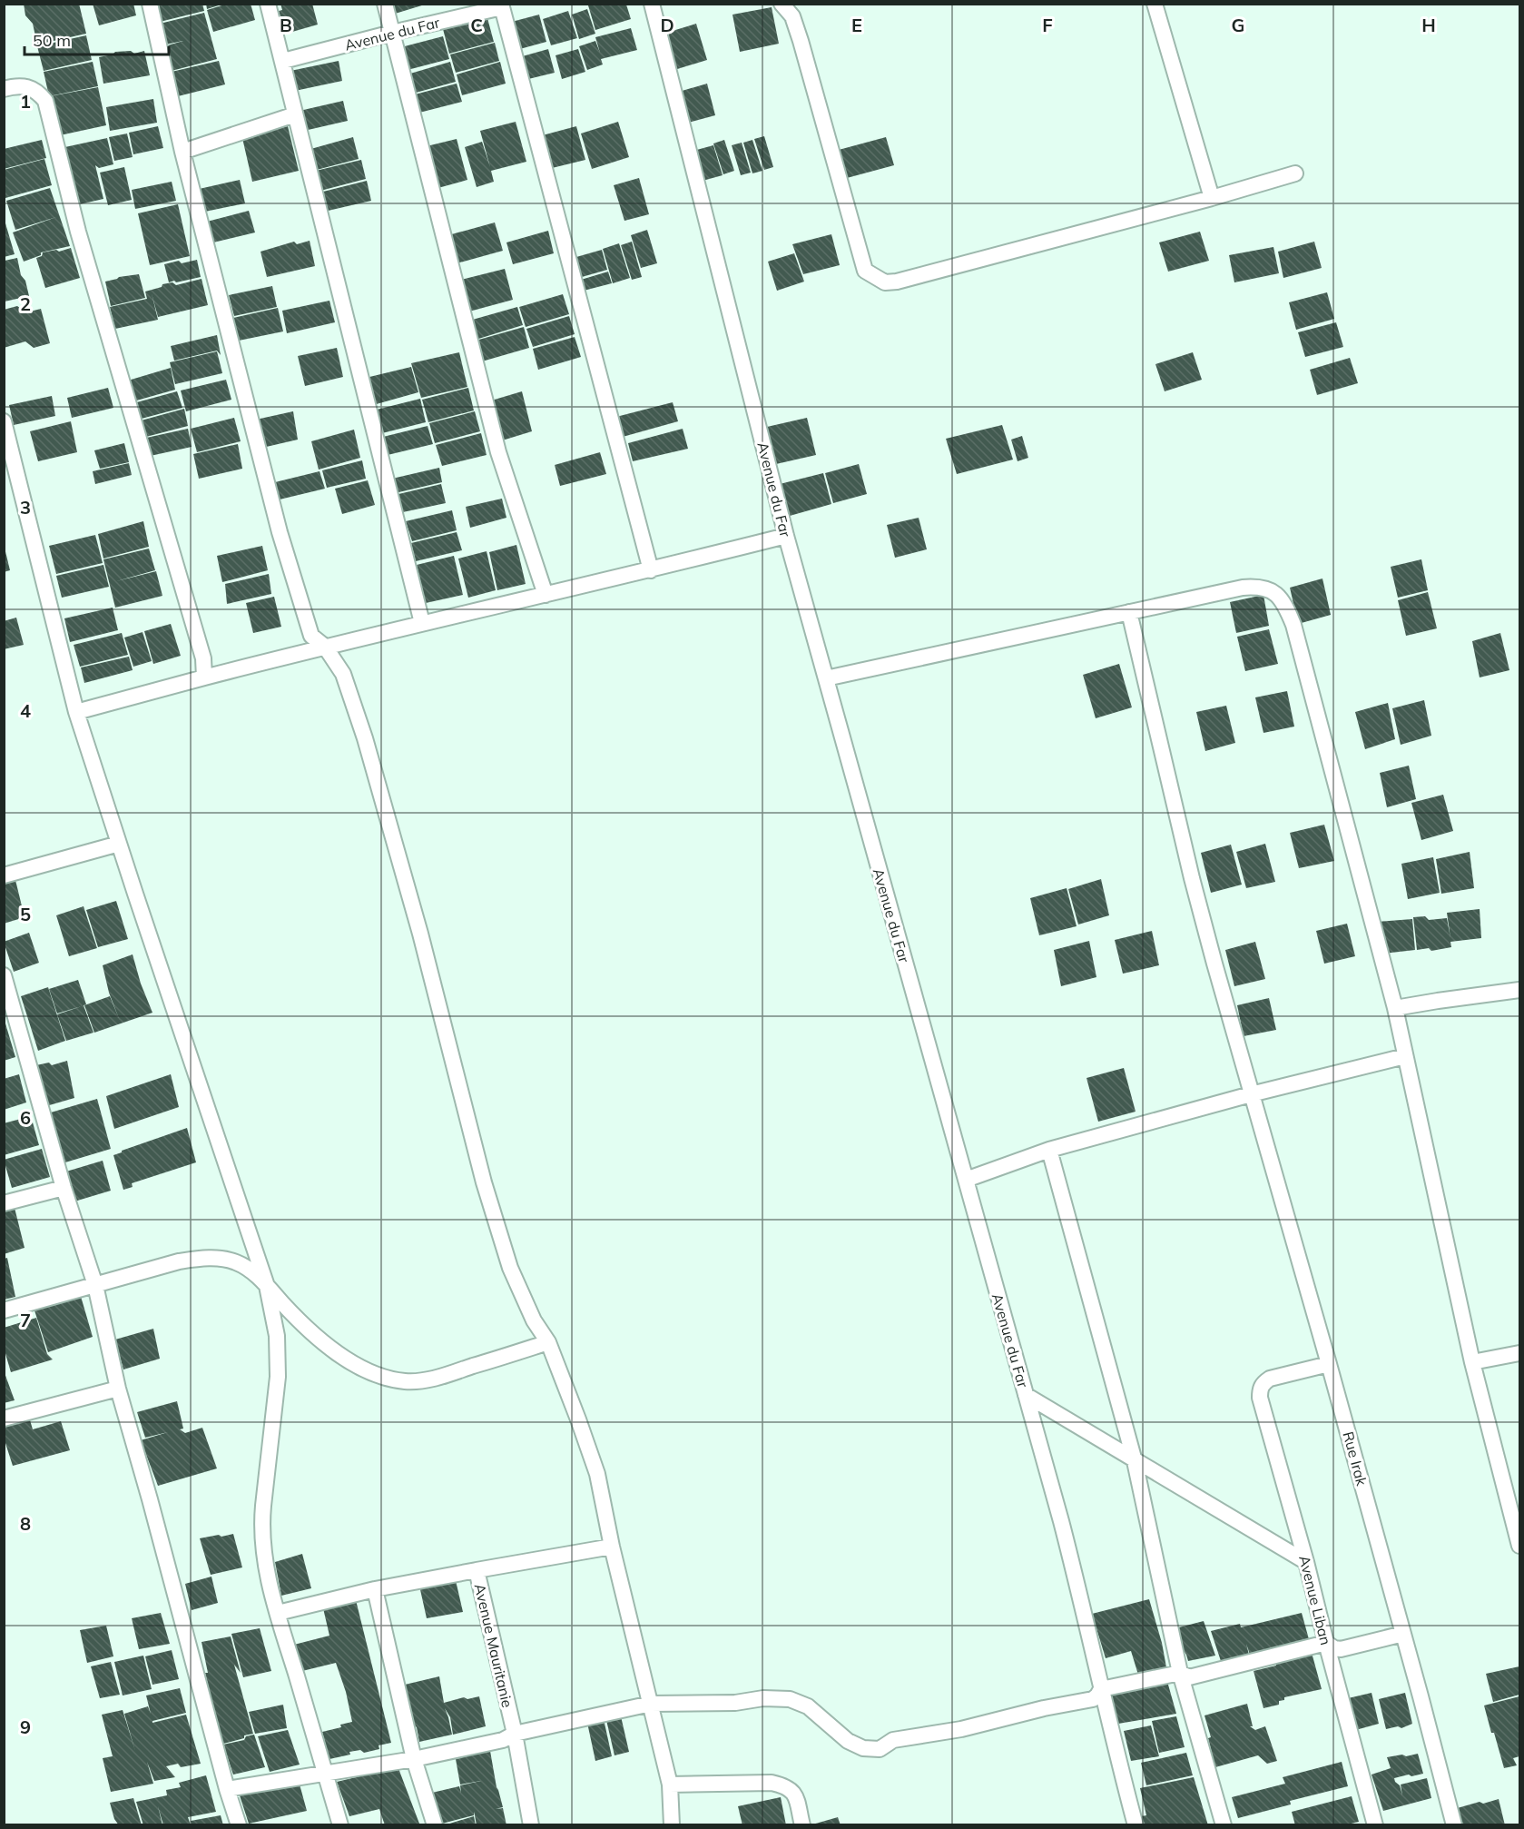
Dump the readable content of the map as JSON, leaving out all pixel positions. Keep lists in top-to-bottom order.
{
  "streets": {
    "street": [
      "Avenue du Far",
      "Rue Irak",
      "Avenue Liban",
      "Avenue Mauritanie"
    ]
  },
  "crossings": [
    ["Rue Irak", "Avenue Liban"]
  ],
  "scale_bar": "50 m",
  "grid": {
    "columns": [
      "B",
      "C",
      "D",
      "E",
      "F",
      "G",
      "H"
    ],
    "rows": [
      "1",
      "2",
      "3",
      "4",
      "5",
      "6",
      "7",
      "8",
      "9"
    ]
  }
}
